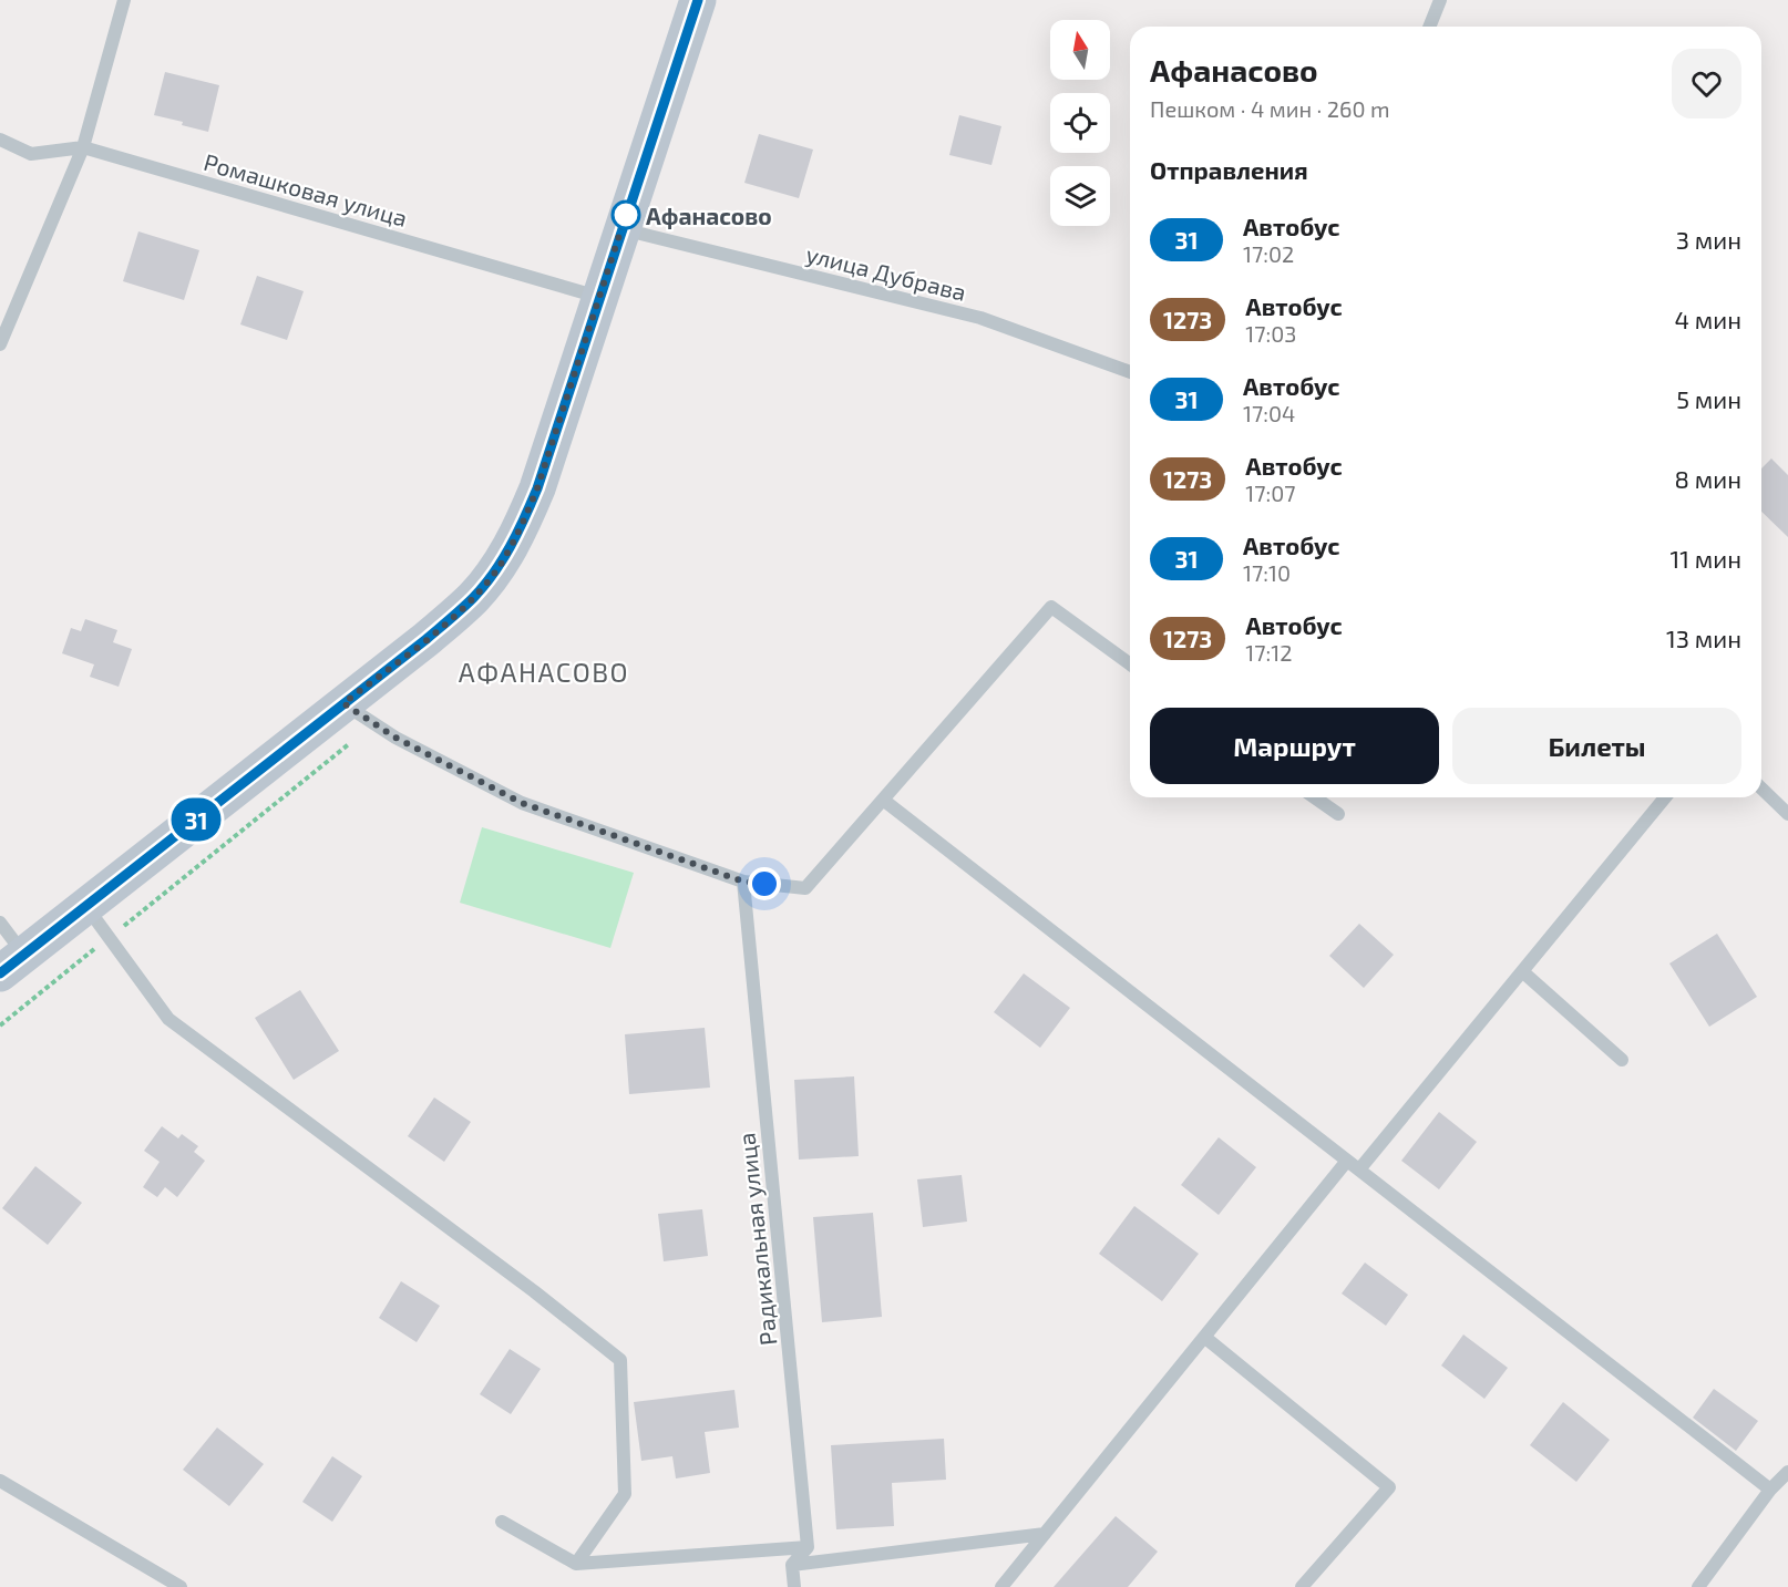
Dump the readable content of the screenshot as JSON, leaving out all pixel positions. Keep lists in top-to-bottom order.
{
  "streets": {
    "lane": ["Ромашковая улица", "улица Дубрава", "Радикальная улица"]
  },
  "districts": ["АФАНАСОВО"],
  "places": ["Афанасово"],
  "lines": ["bus line 31"],
  "north": "top",
  "page": {
    "on_map": "31",
    "heading": [
      ["Афанасово", "Пешком · 4 мин · 260 m"],
      "Отправления"
    ],
    "list": [
      {
        "mark": "31",
        "name": "Автобус",
        "note": "17:02",
        "value": "3 мин"
      },
      {
        "mark": "1273",
        "name": "Автобус",
        "note": "17:03",
        "value": "4 мин"
      },
      {
        "mark": "31",
        "name": "Автобус",
        "note": "17:04",
        "value": "5 мин"
      },
      {
        "mark": "1273",
        "name": "Автобус",
        "note": "17:07",
        "value": "8 мин"
      },
      {
        "mark": "31",
        "name": "Автобус",
        "note": "17:10",
        "value": "11 мин"
      },
      {
        "mark": "1273",
        "name": "Автобус",
        "note": "17:12",
        "value": "13 мин"
      }
    ],
    "buttons": ["Маршрут", "Билеты"]
  }
}
